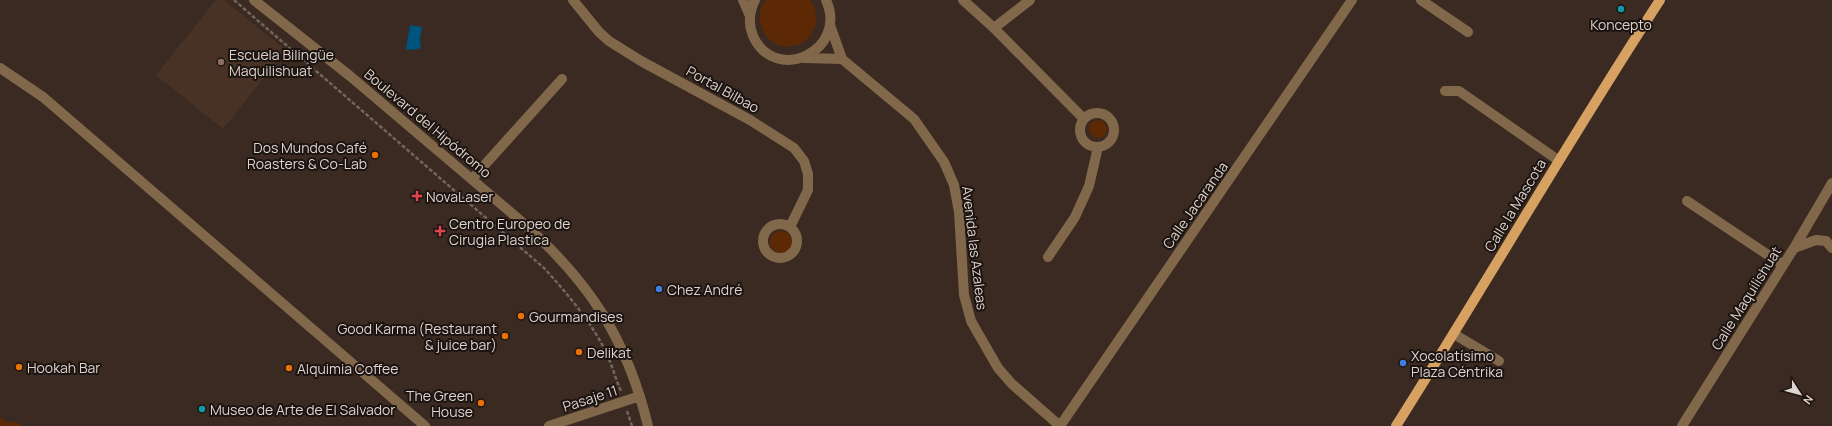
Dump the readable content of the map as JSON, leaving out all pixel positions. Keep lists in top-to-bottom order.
{
  "streets": {
    "main road": ["Calle la Mascota"],
    "street": [
      "Portal Bilbao",
      "Boulevard del Hipódromo",
      "Calle Jacaranda",
      "Avenida las Azaleas",
      "Calle Maquilishuat",
      "Pasaje 11"
    ]
  },
  "crossings": [
    ["Boulevard del Hipódromo", "Pasaje 11"],
    ["Calle Jacaranda", "Avenida las Azaleas"]
  ],
  "places": {
    "other": [
      "Koncepto",
      "Escuela Bilingüe Maquilishuat",
      "Dos Mundos Café Roasters & Co-Lab",
      "Chez André",
      "Gourmandises",
      "Good Karma (Restaurant & juice bar)",
      "Delikat",
      "Xocolatísimo Plaza Céntrika",
      "Hookah Bar",
      "Alquimia Coffee",
      "The Green House",
      "Museo de Arte de El Salvador"
    ],
    "health": ["NovaLaser", "Centro Europeo de Cirugia Plastica"]
  },
  "north": "bottom right"
}
